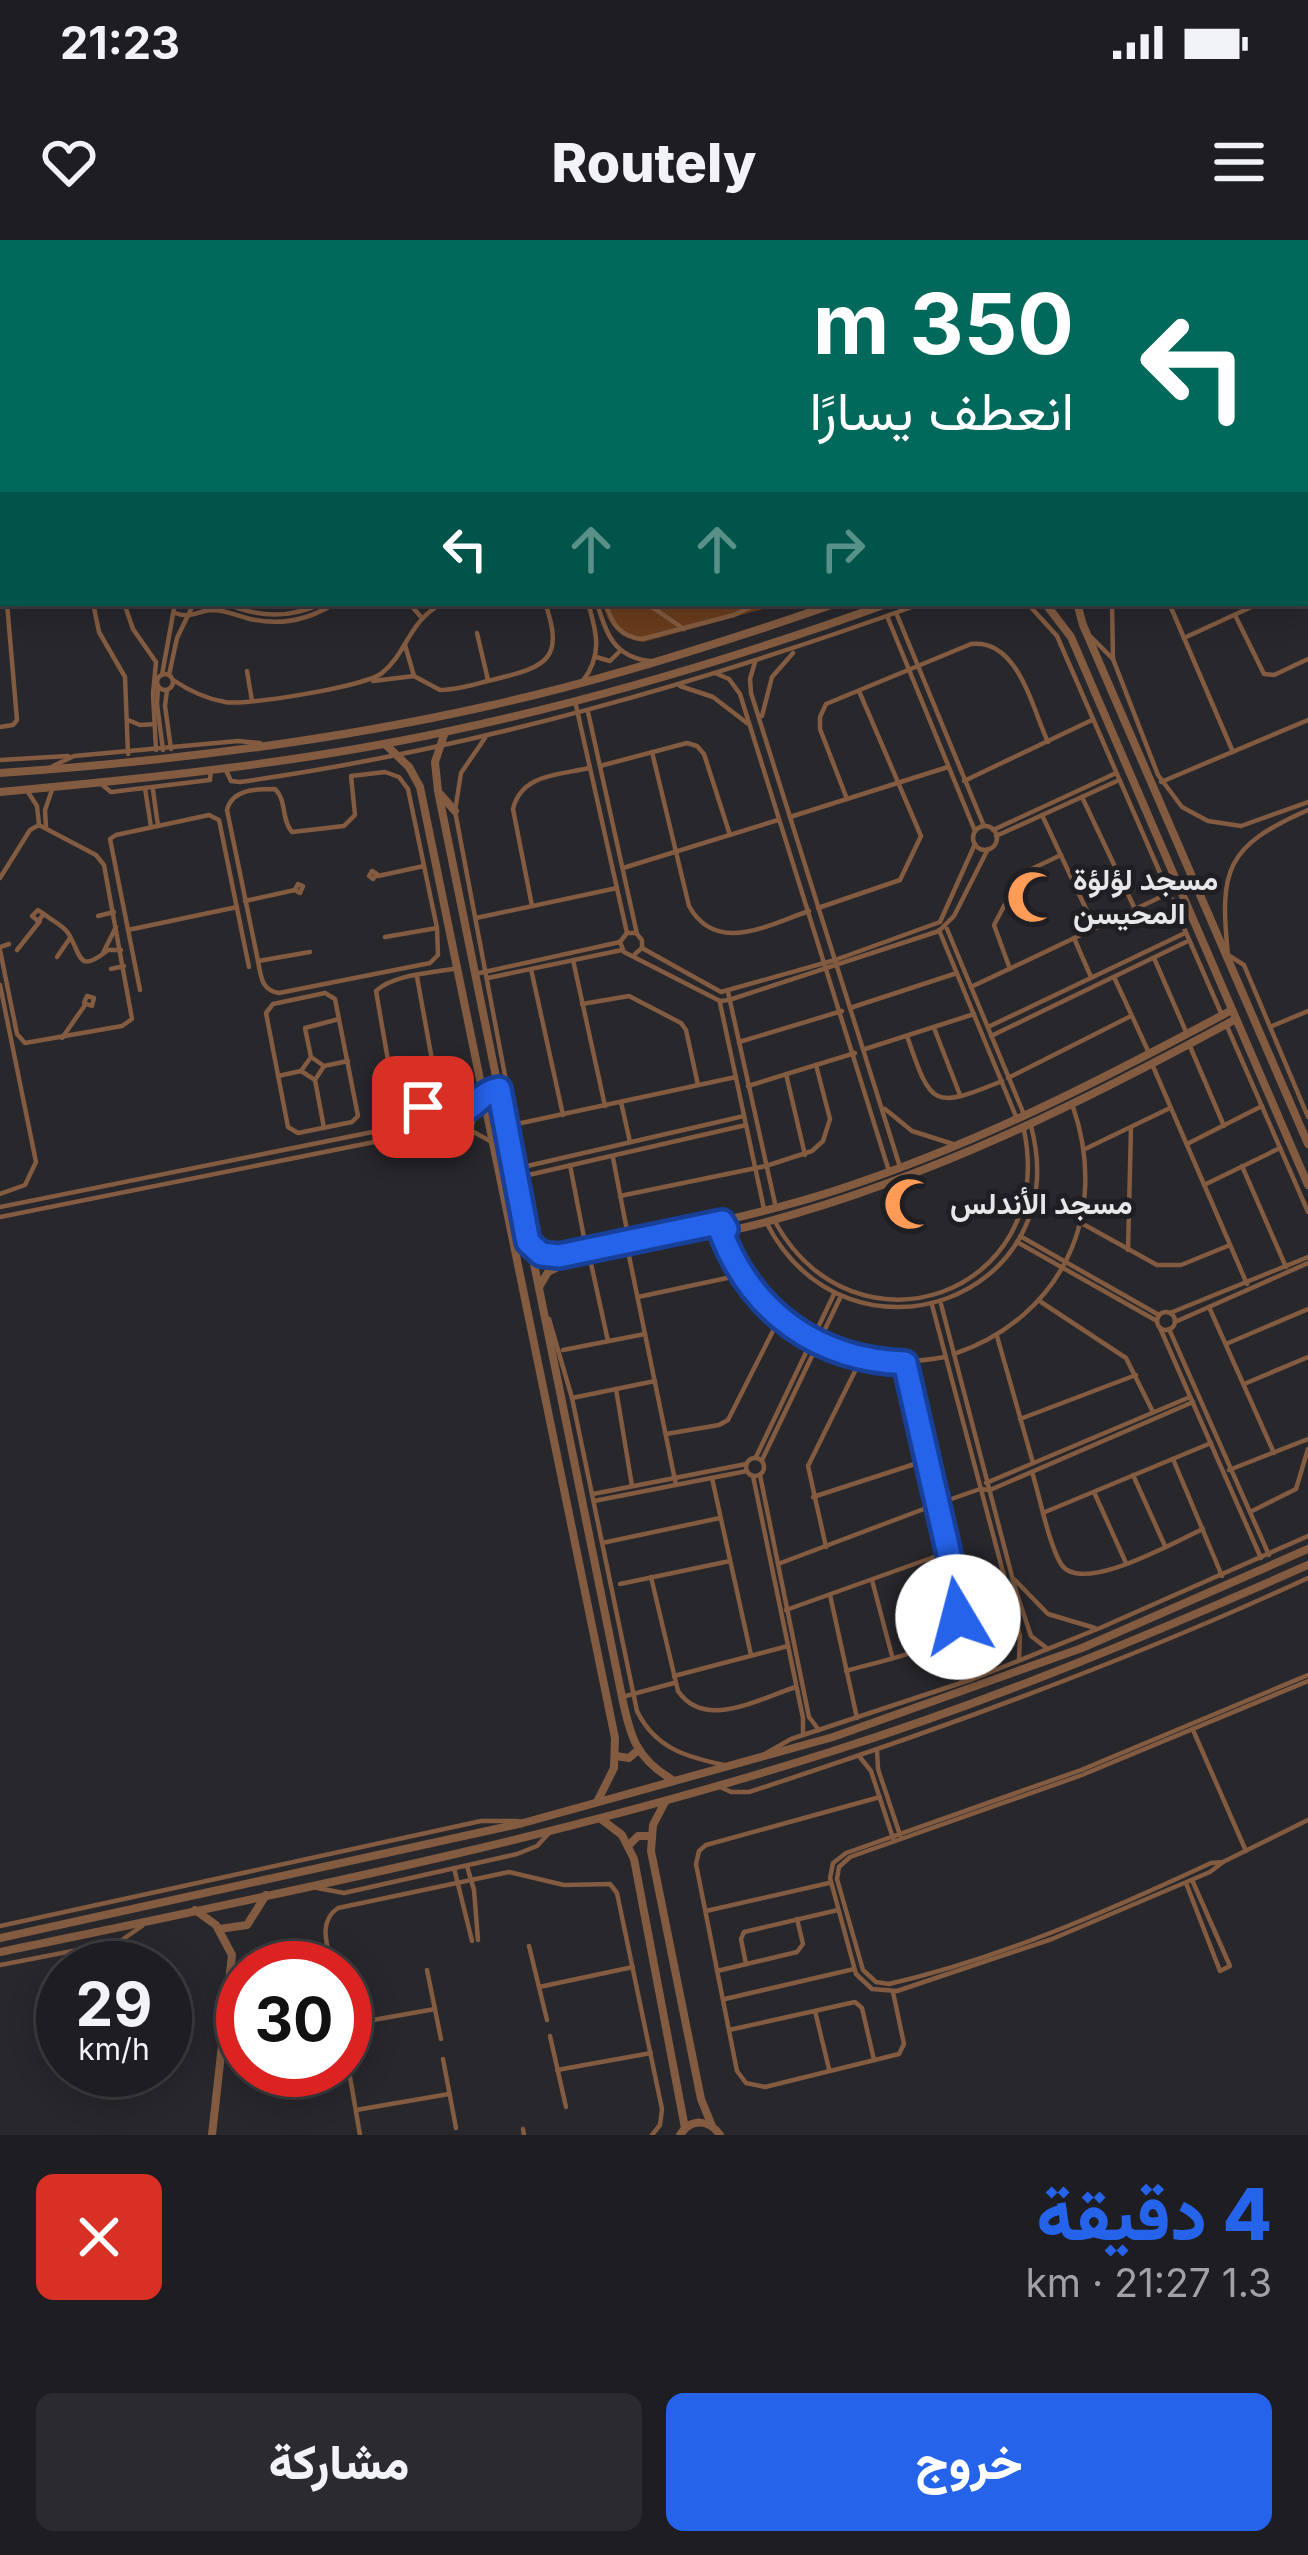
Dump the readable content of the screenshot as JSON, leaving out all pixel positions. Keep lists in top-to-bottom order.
{
  "places": {
    "mosque": ["مسجد لؤلؤة المحيسن", "مسجد الأندلس"]
  },
  "page": {
    "status": "21:23",
    "header": "Routely",
    "turn": ["350 m", "انعطف يسارًا"],
    "speed": "29 km/h",
    "limit": "30",
    "heading": ["4 دقيقة", "1.3 km · 21:27"],
    "buttons": ["خروج", "مشاركة"]
  }
}
